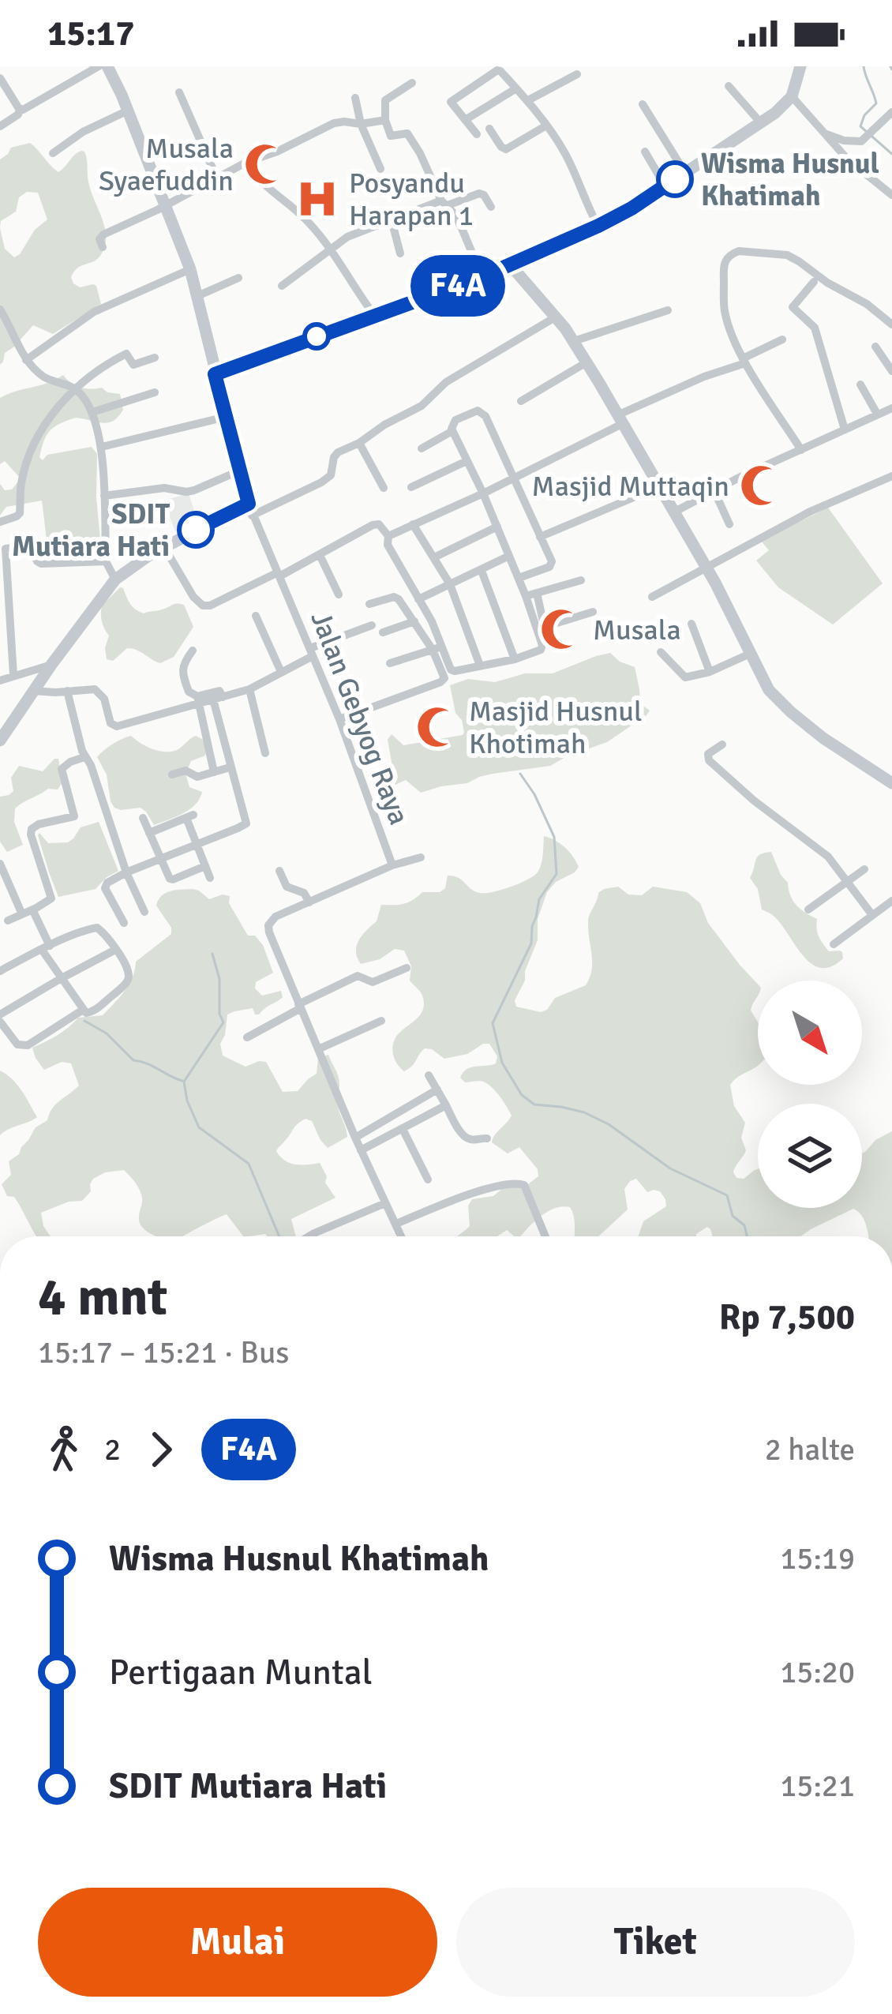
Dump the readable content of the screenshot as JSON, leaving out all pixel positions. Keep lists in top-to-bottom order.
{
  "streets": {
    "street": ["Jalan Gebyog Raya"]
  },
  "places": {
    "mosque": [
      "Musala Syaefuddin",
      "Masjid Muttaqin",
      "Musala",
      "Masjid Husnul Khotimah"
    ],
    "other": ["Wisma Husnul Khatimah", "SDIT Mutiara Hati"],
    "hospital": ["Posyandu Harapan 1"]
  },
  "lines": ["bus line F4A"],
  "north": "bottom right",
  "page": {
    "status": "15:17",
    "on_map": "F4A",
    "heading": ["4 mnt", "15:17 – 15:21 · Bus", "Rp 7,500"],
    "legs": ["2", "F4A", "2 halte"],
    "list": [
      {
        "name": "Wisma Husnul Khatimah",
        "value": "15:19"
      },
      {
        "name": "Pertigaan Muntal",
        "value": "15:20"
      },
      {
        "name": "SDIT Mutiara Hati",
        "value": "15:21"
      }
    ],
    "buttons": ["Mulai", "Tiket"]
  }
}
